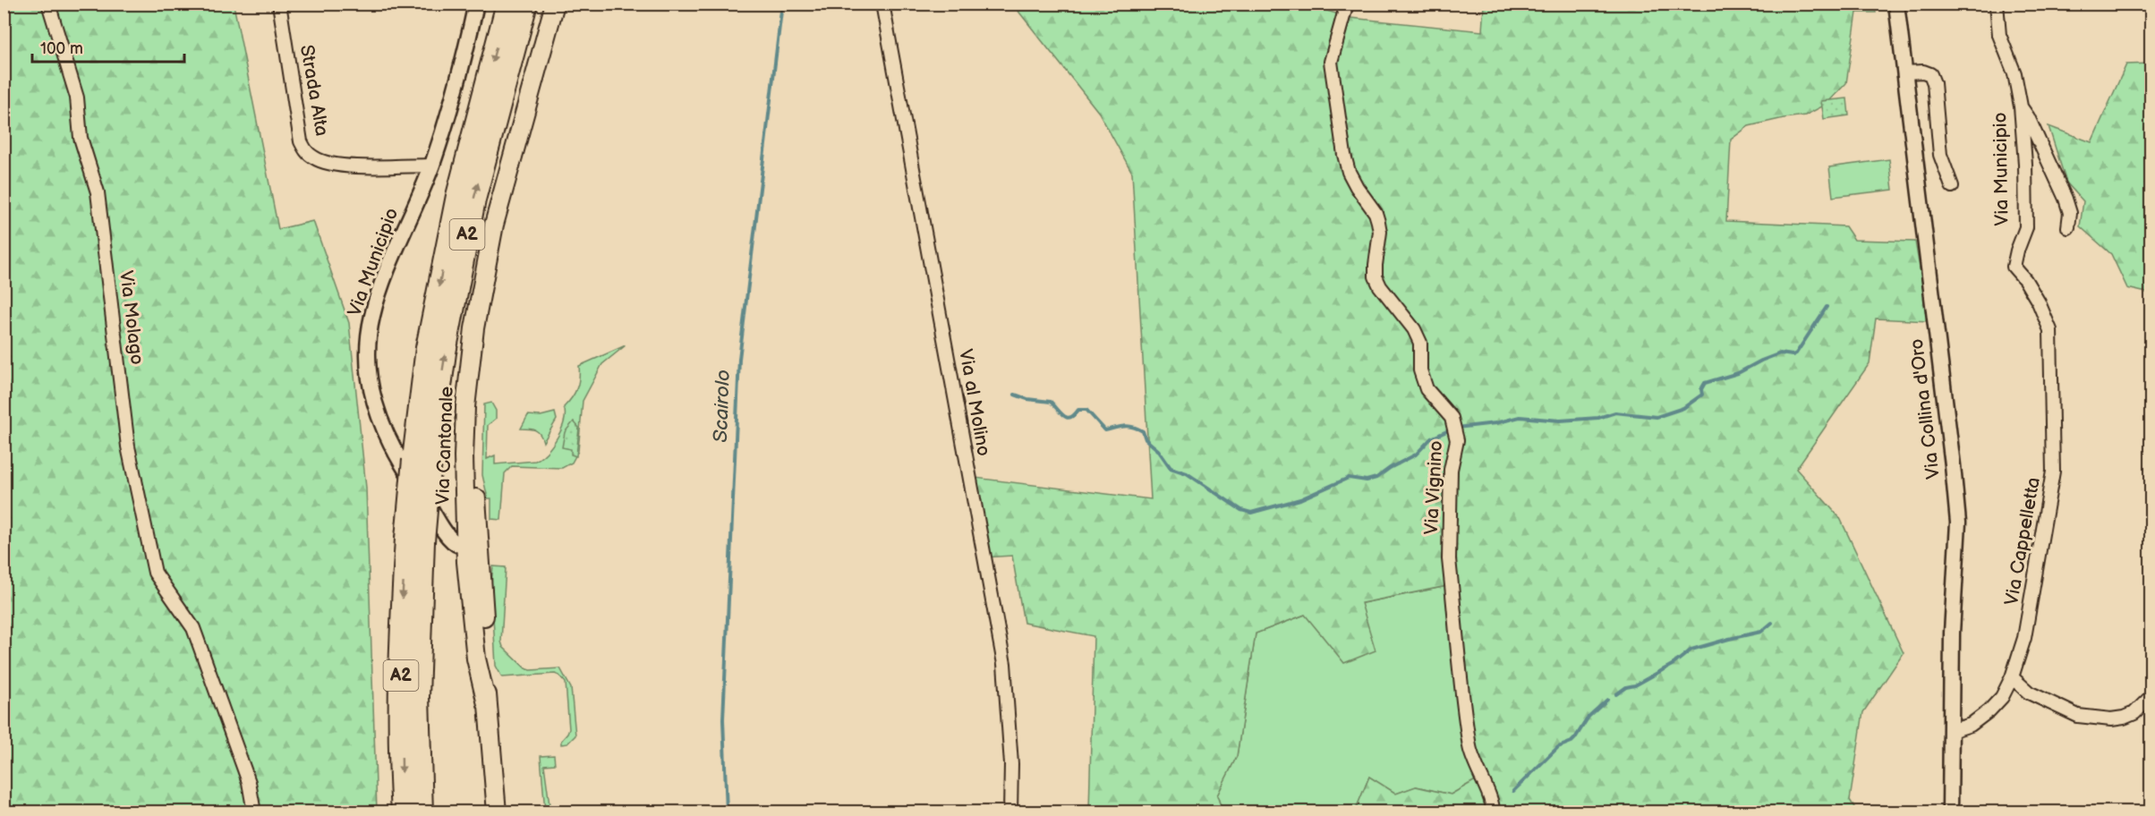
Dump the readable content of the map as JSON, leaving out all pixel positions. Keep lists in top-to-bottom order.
{
  "streets": {
    "highway": ["A2"],
    "main road": ["Via Cantonale"],
    "street": [
      "Strada Alta",
      "Via Municipio",
      "Via Molago",
      "Via al Molino",
      "Via Collina d'Oro",
      "Via Vignino",
      "Via Cappelletta"
    ]
  },
  "crossings": [
    ["Strada Alta", "Via Municipio"],
    ["Via Municipio", "Via Cantonale"],
    ["Via Municipio", "Via Cappelletta"],
    ["Via Collina d'Oro", "Via Cappelletta"]
  ],
  "water": ["Scairolo"],
  "scale_bar": "100 m"
}
